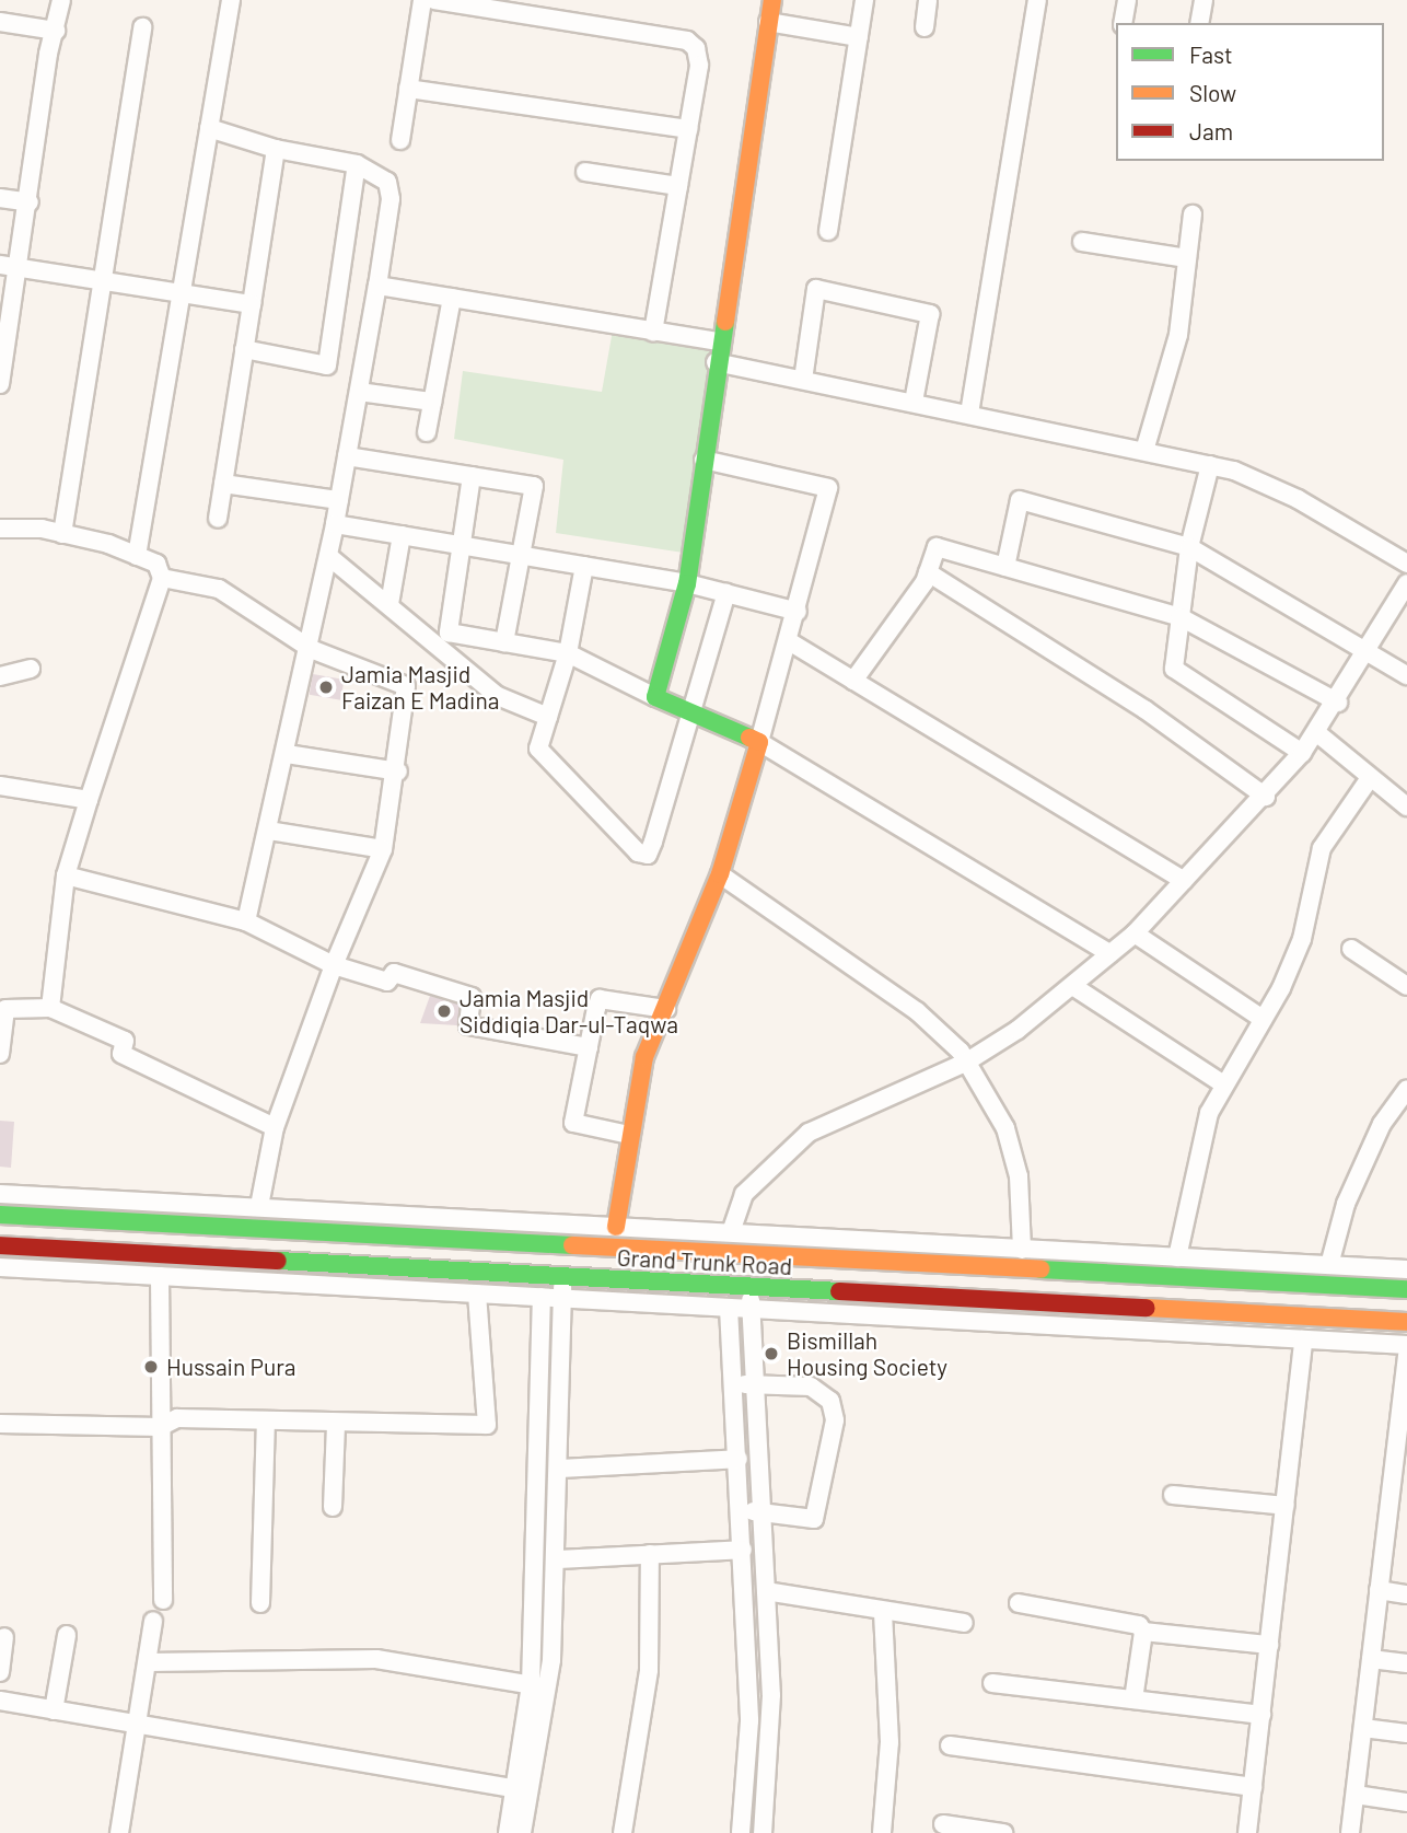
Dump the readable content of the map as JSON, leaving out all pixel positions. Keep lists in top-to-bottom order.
{
  "streets": {
    "main road": ["Grand Trunk Road"]
  },
  "places": [
    "Jamia Masjid Faizan E Madina",
    "Jamia Masjid Siddiqia Dar-ul-Taqwa",
    "Bismillah Housing Society",
    "Hussain Pura"
  ],
  "legend": ["Fast", "Slow", "Jam"]
}
